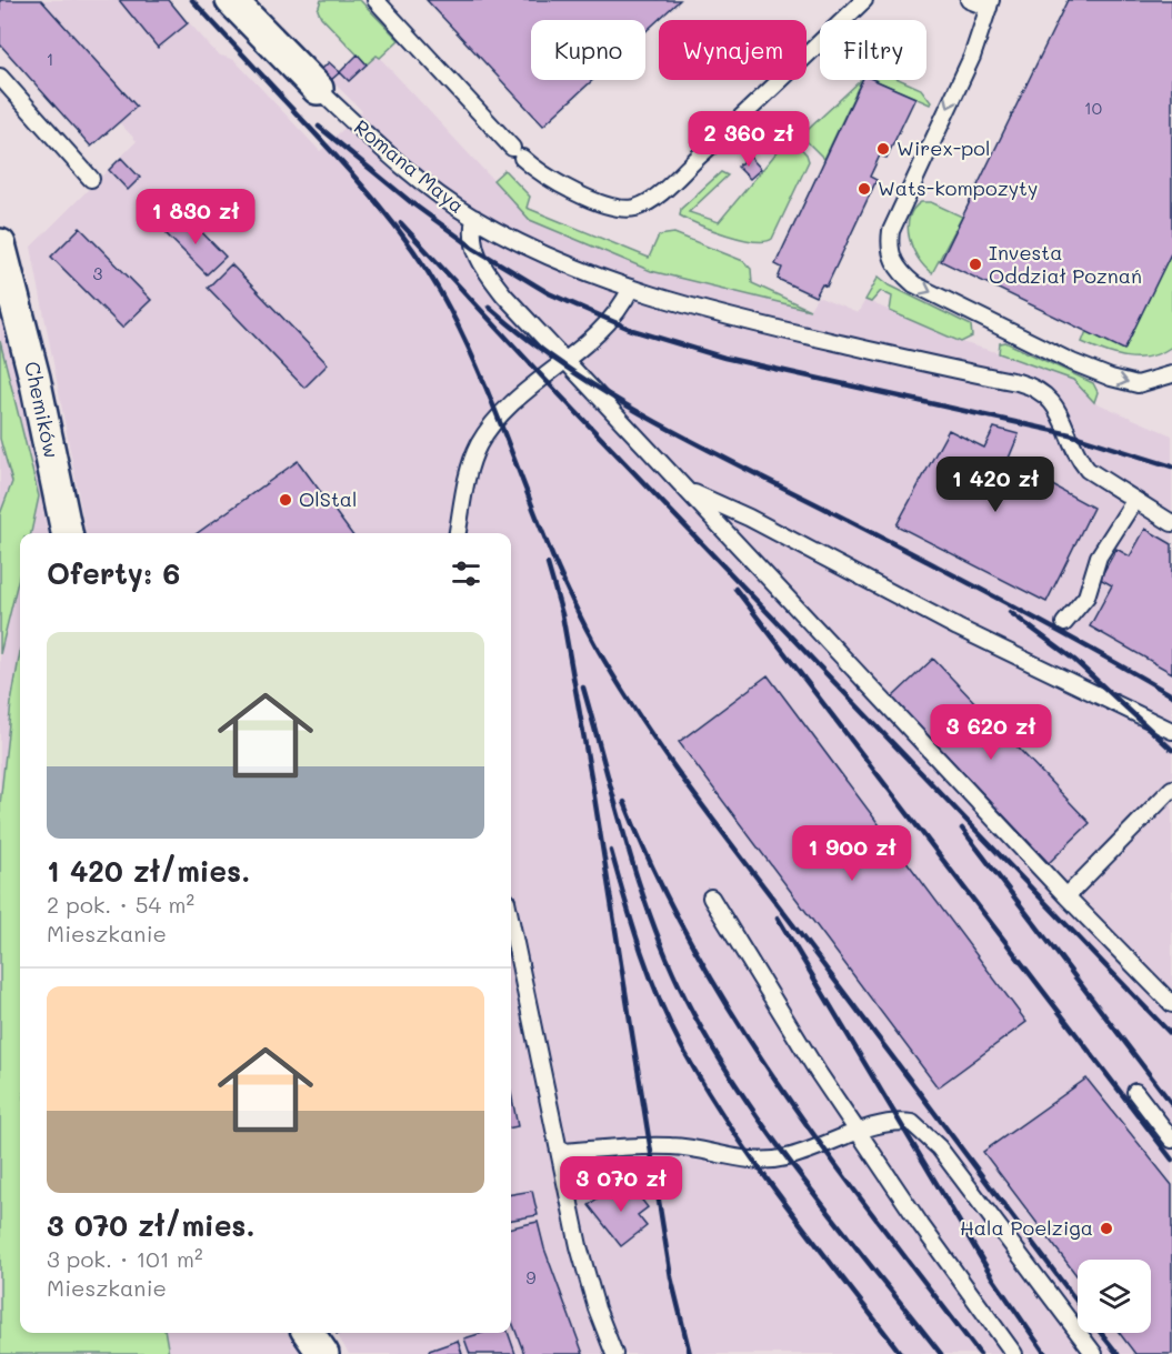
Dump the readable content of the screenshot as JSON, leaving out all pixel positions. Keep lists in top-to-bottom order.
{
  "streets": {
    "street": ["Romana Maya", "Chemików"]
  },
  "places": [
    "Wirex-pol",
    "Wats-kompozyty",
    "Investa Oddział Poznań",
    "OlStal",
    "Hala Poelziga"
  ],
  "house_numbers": [
    "1",
    "10",
    "3",
    "9"
  ],
  "page": {
    "chip": ["Kupno", "Wynajem", "Filtry"],
    "price": [
      "2 360 zł",
      "1 830 zł",
      "1 420 zł",
      "3 620 zł",
      "1 900 zł",
      "3 070 zł"
    ],
    "heading": "Oferty: 6",
    "list": [
      {
        "name": "1 420 zł/mies.",
        "note": "2 pok. · 54 m² · Mieszkanie"
      },
      {
        "name": "3 070 zł/mies.",
        "note": "3 pok. · 101 m² · Mieszkanie"
      }
    ]
  }
}
